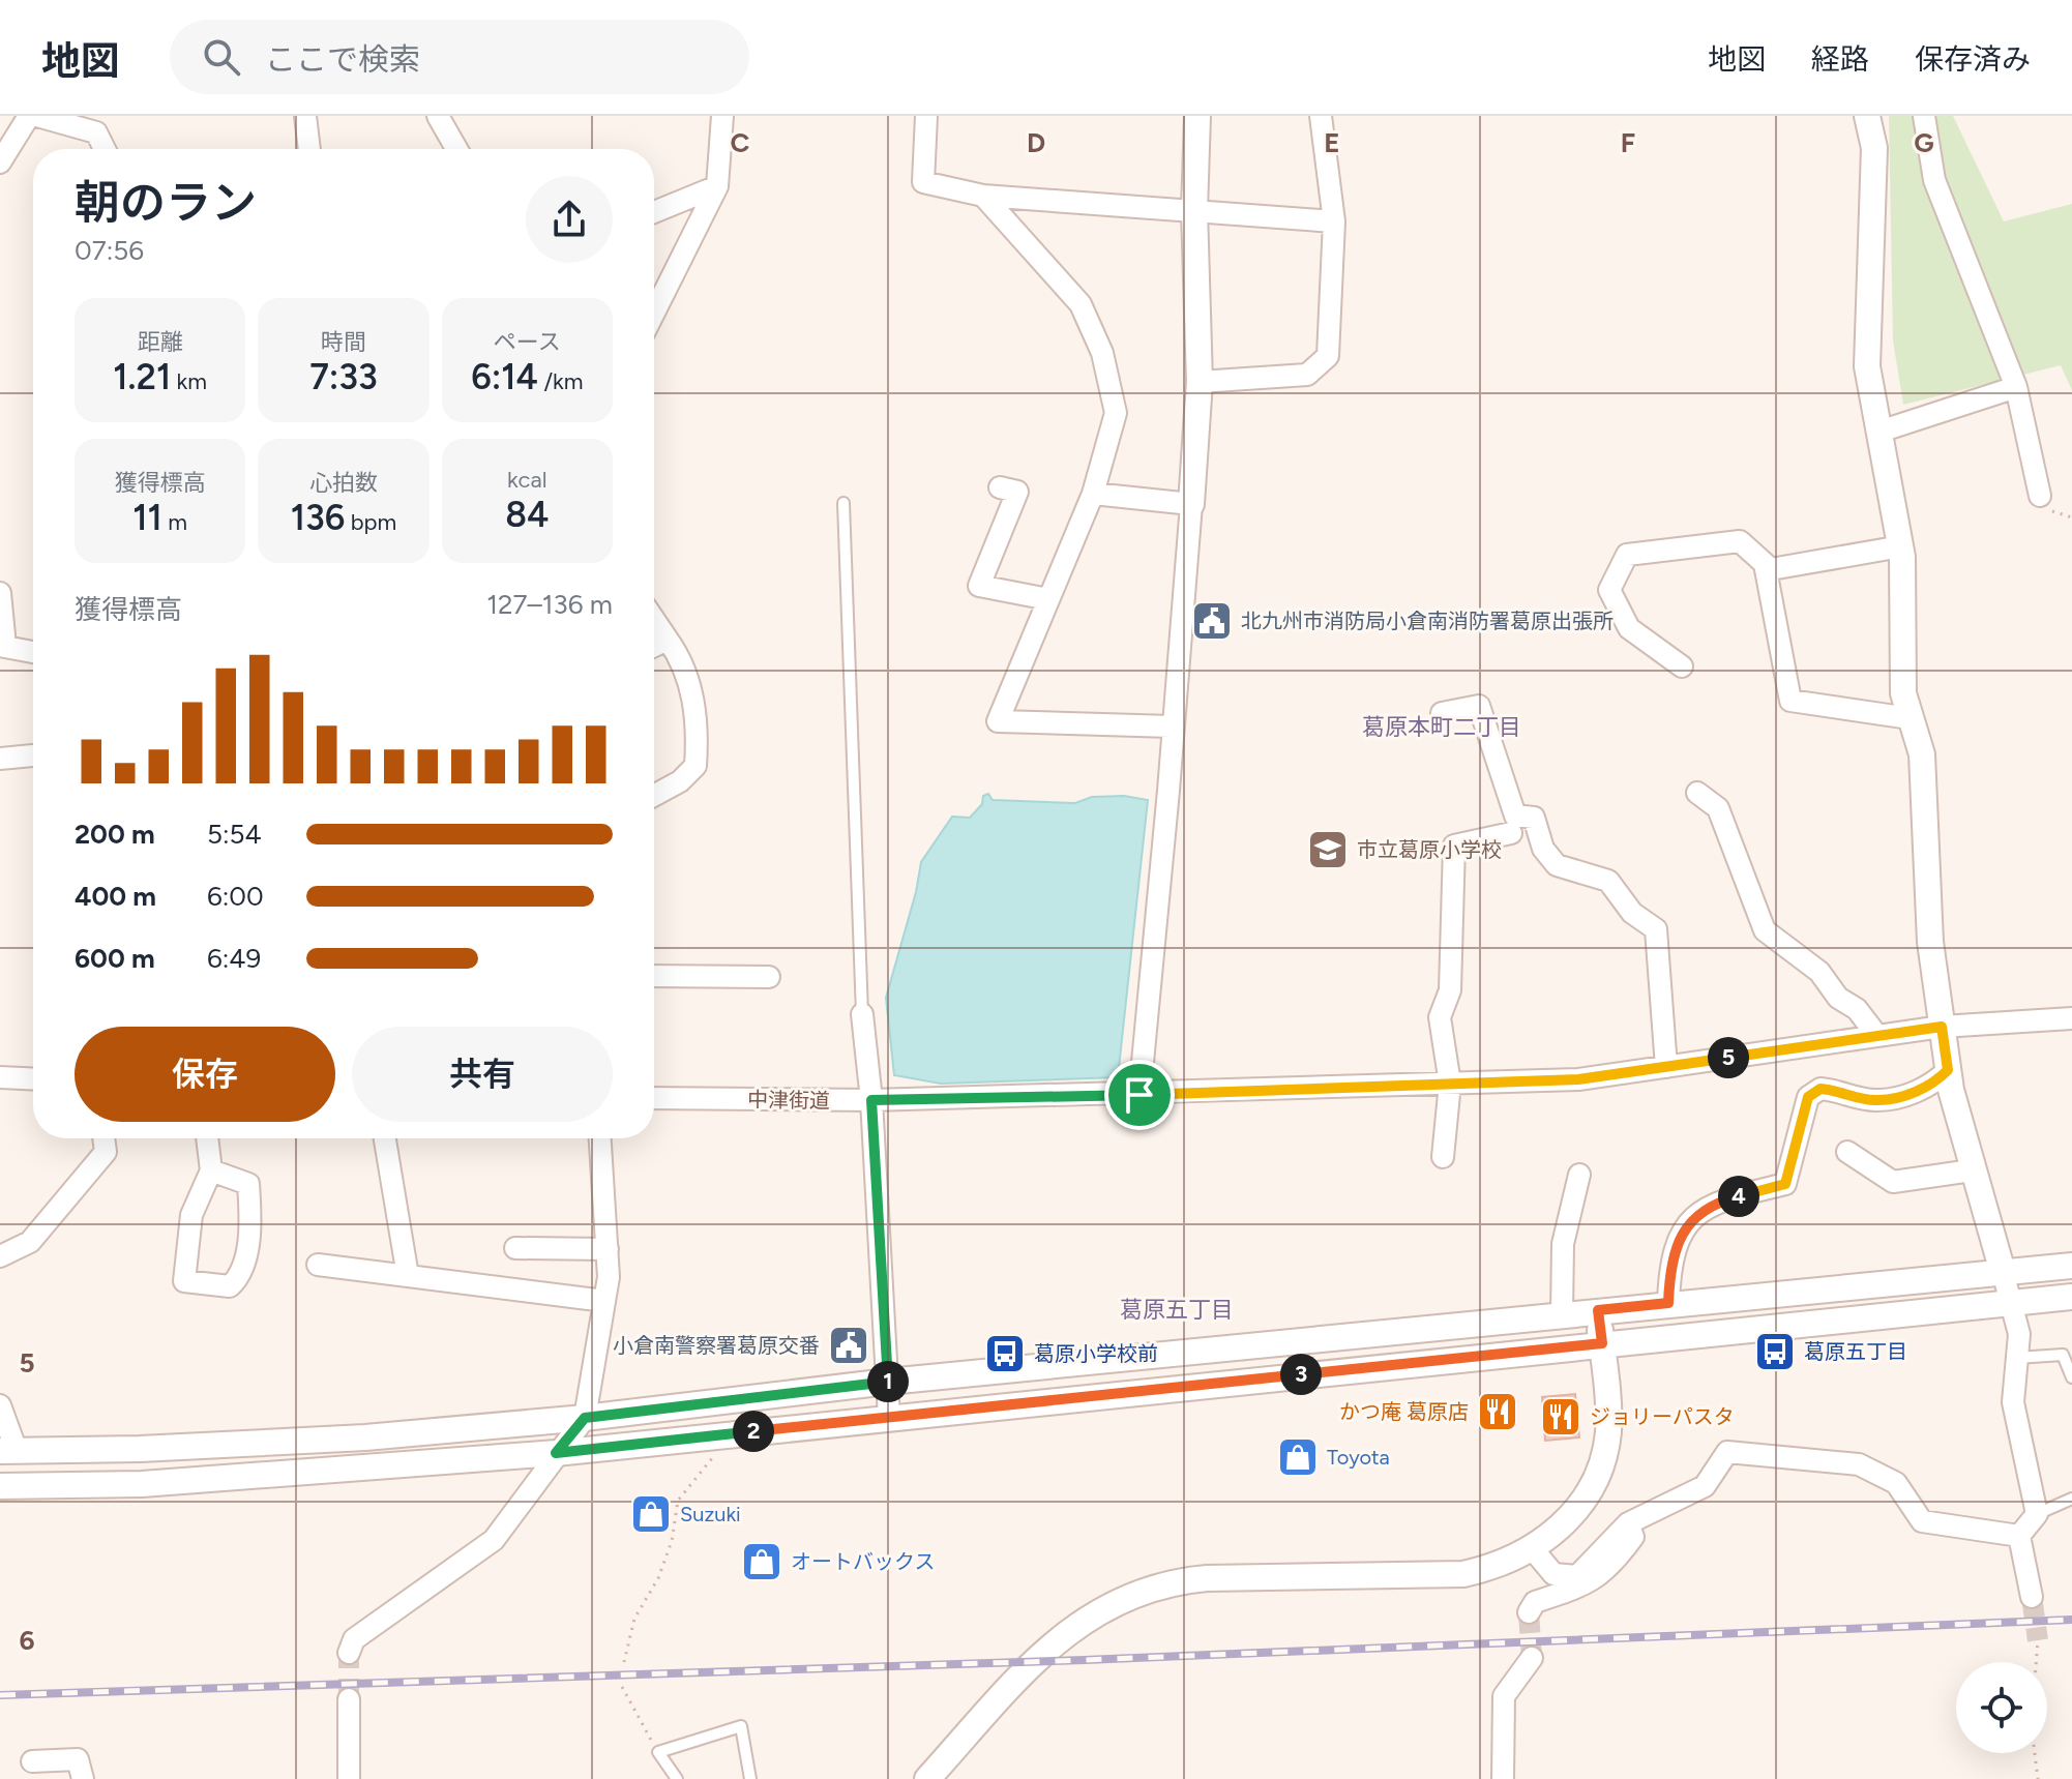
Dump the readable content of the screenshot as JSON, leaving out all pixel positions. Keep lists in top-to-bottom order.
{
  "streets": {
    "street": ["中津街道"]
  },
  "districts": ["葛原本町二丁目", "葛原五丁目"],
  "places": {
    "public building": ["北九州市消防局小倉南消防署葛原出張所", "小倉南警察署葛原交番"],
    "school or university": ["市立葛原小学校"],
    "bus stop": ["葛原五丁目", "葛原小学校前"],
    "restaurant": ["かつ庵 葛原店", "ジョリーパスタ"],
    "shop": ["Toyota", "Suzuki", "オートバックス"]
  },
  "page": {
    "header": "地図",
    "search": "ここで検索",
    "nav": ["地図", "経路", "保存済み"],
    "heading": ["朝のラン", "07:56"],
    "stats": [
      ["距離", "1.21 km"],
      ["時間", "7:33"],
      ["ペース", "6:14 /km"],
      ["獲得標高", "11 m"],
      ["心拍数", "136 bpm"],
      ["kcal", "84"]
    ],
    "chart": ["獲得標高", "127–136 m"],
    "list": [
      {
        "name": "200 m",
        "note": "5:54"
      },
      {
        "name": "400 m",
        "note": "6:00"
      },
      {
        "name": "600 m",
        "note": "6:49"
      }
    ],
    "buttons": ["保存", "共有"],
    "pins": [
      "5",
      "4",
      "3",
      "1",
      "2"
    ]
  },
  "grid": {
    "columns": [
      "C",
      "D",
      "E",
      "F",
      "G"
    ],
    "rows": ["5", "6"]
  }
}
